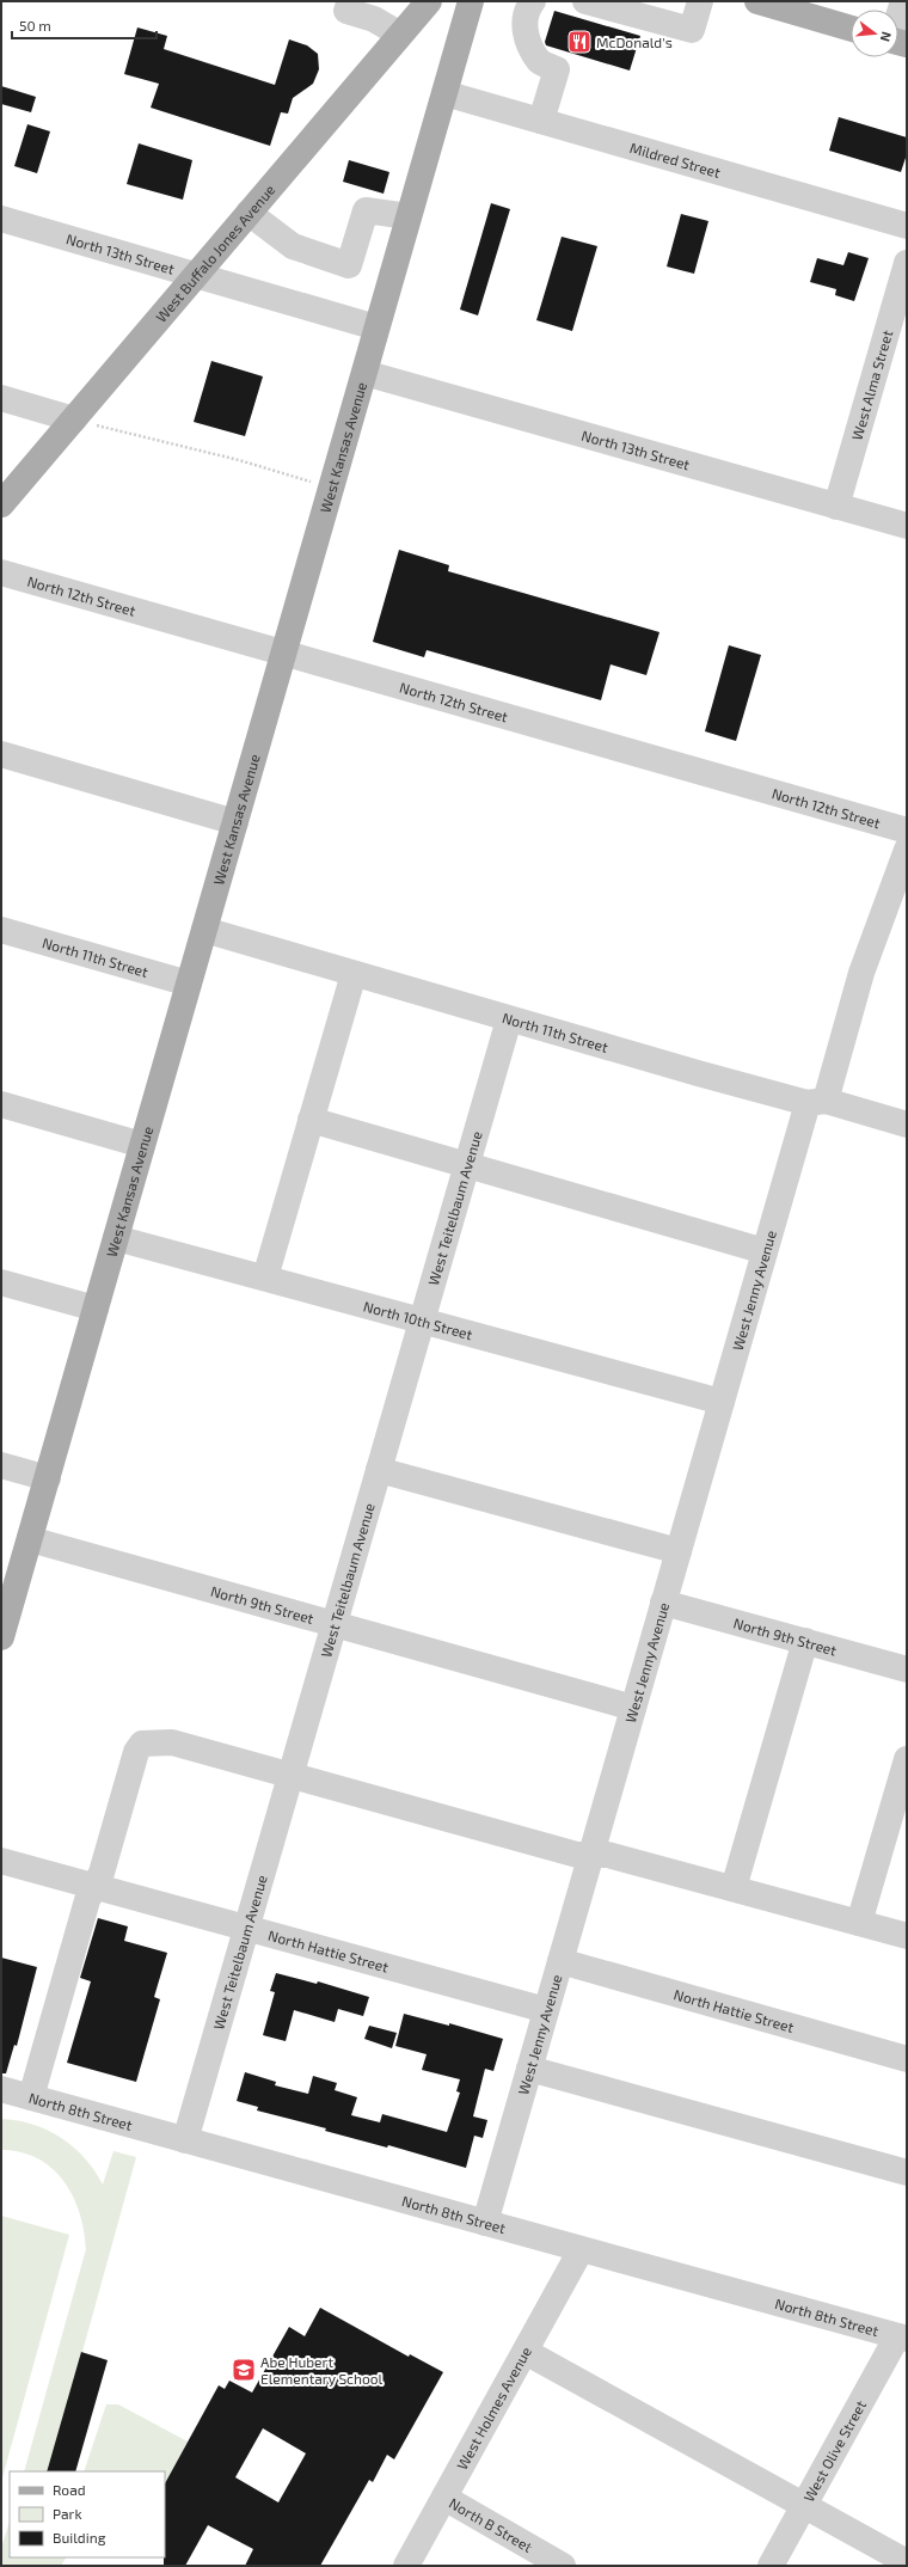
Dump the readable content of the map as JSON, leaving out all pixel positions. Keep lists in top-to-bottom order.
{
  "streets": {
    "main road": ["West Buffalo Jones Avenue", "West Kansas Avenue"],
    "street": [
      "Mildred Street",
      "North 13th Street",
      "West Alma Street",
      "North 12th Street",
      "North 11th Street",
      "West Teitelbaum Avenue",
      "West Jenny Avenue",
      "North 10th Street",
      "North 9th Street",
      "North Hattie Street",
      "North 8th Street",
      "West Holmes Avenue",
      "West Olive Street",
      "North B Street"
    ]
  },
  "crossings": [
    ["Mildred Street", "West Kansas Avenue"],
    ["West Buffalo Jones Avenue", "North 13th Street"],
    ["North 13th Street", "West Alma Street"],
    ["North 13th Street", "West Kansas Avenue"],
    ["West Kansas Avenue", "North 12th Street"],
    ["West Kansas Avenue", "North 11th Street"],
    ["West Kansas Avenue", "North 10th Street"],
    ["West Kansas Avenue", "North 9th Street"],
    ["North 11th Street", "West Teitelbaum Avenue"],
    ["North 11th Street", "West Jenny Avenue"],
    ["West Teitelbaum Avenue", "North 10th Street"],
    ["West Teitelbaum Avenue", "North 9th Street"],
    ["West Teitelbaum Avenue", "North Hattie Street"],
    ["West Teitelbaum Avenue", "North 8th Street"],
    ["West Jenny Avenue", "North 10th Street"],
    ["West Jenny Avenue", "North 9th Street"],
    ["West Jenny Avenue", "North Hattie Street"],
    ["West Jenny Avenue", "North 8th Street"],
    ["North 8th Street", "West Holmes Avenue"],
    ["North 8th Street", "West Olive Street"],
    ["West Holmes Avenue", "North B Street"]
  ],
  "places": {
    "restaurant": ["McDonald's"],
    "school or university": ["Abe Hubert Elementary School"]
  },
  "legend": ["Road", "Park", "Building"],
  "scale_bar": "50 m",
  "north": "right"
}
